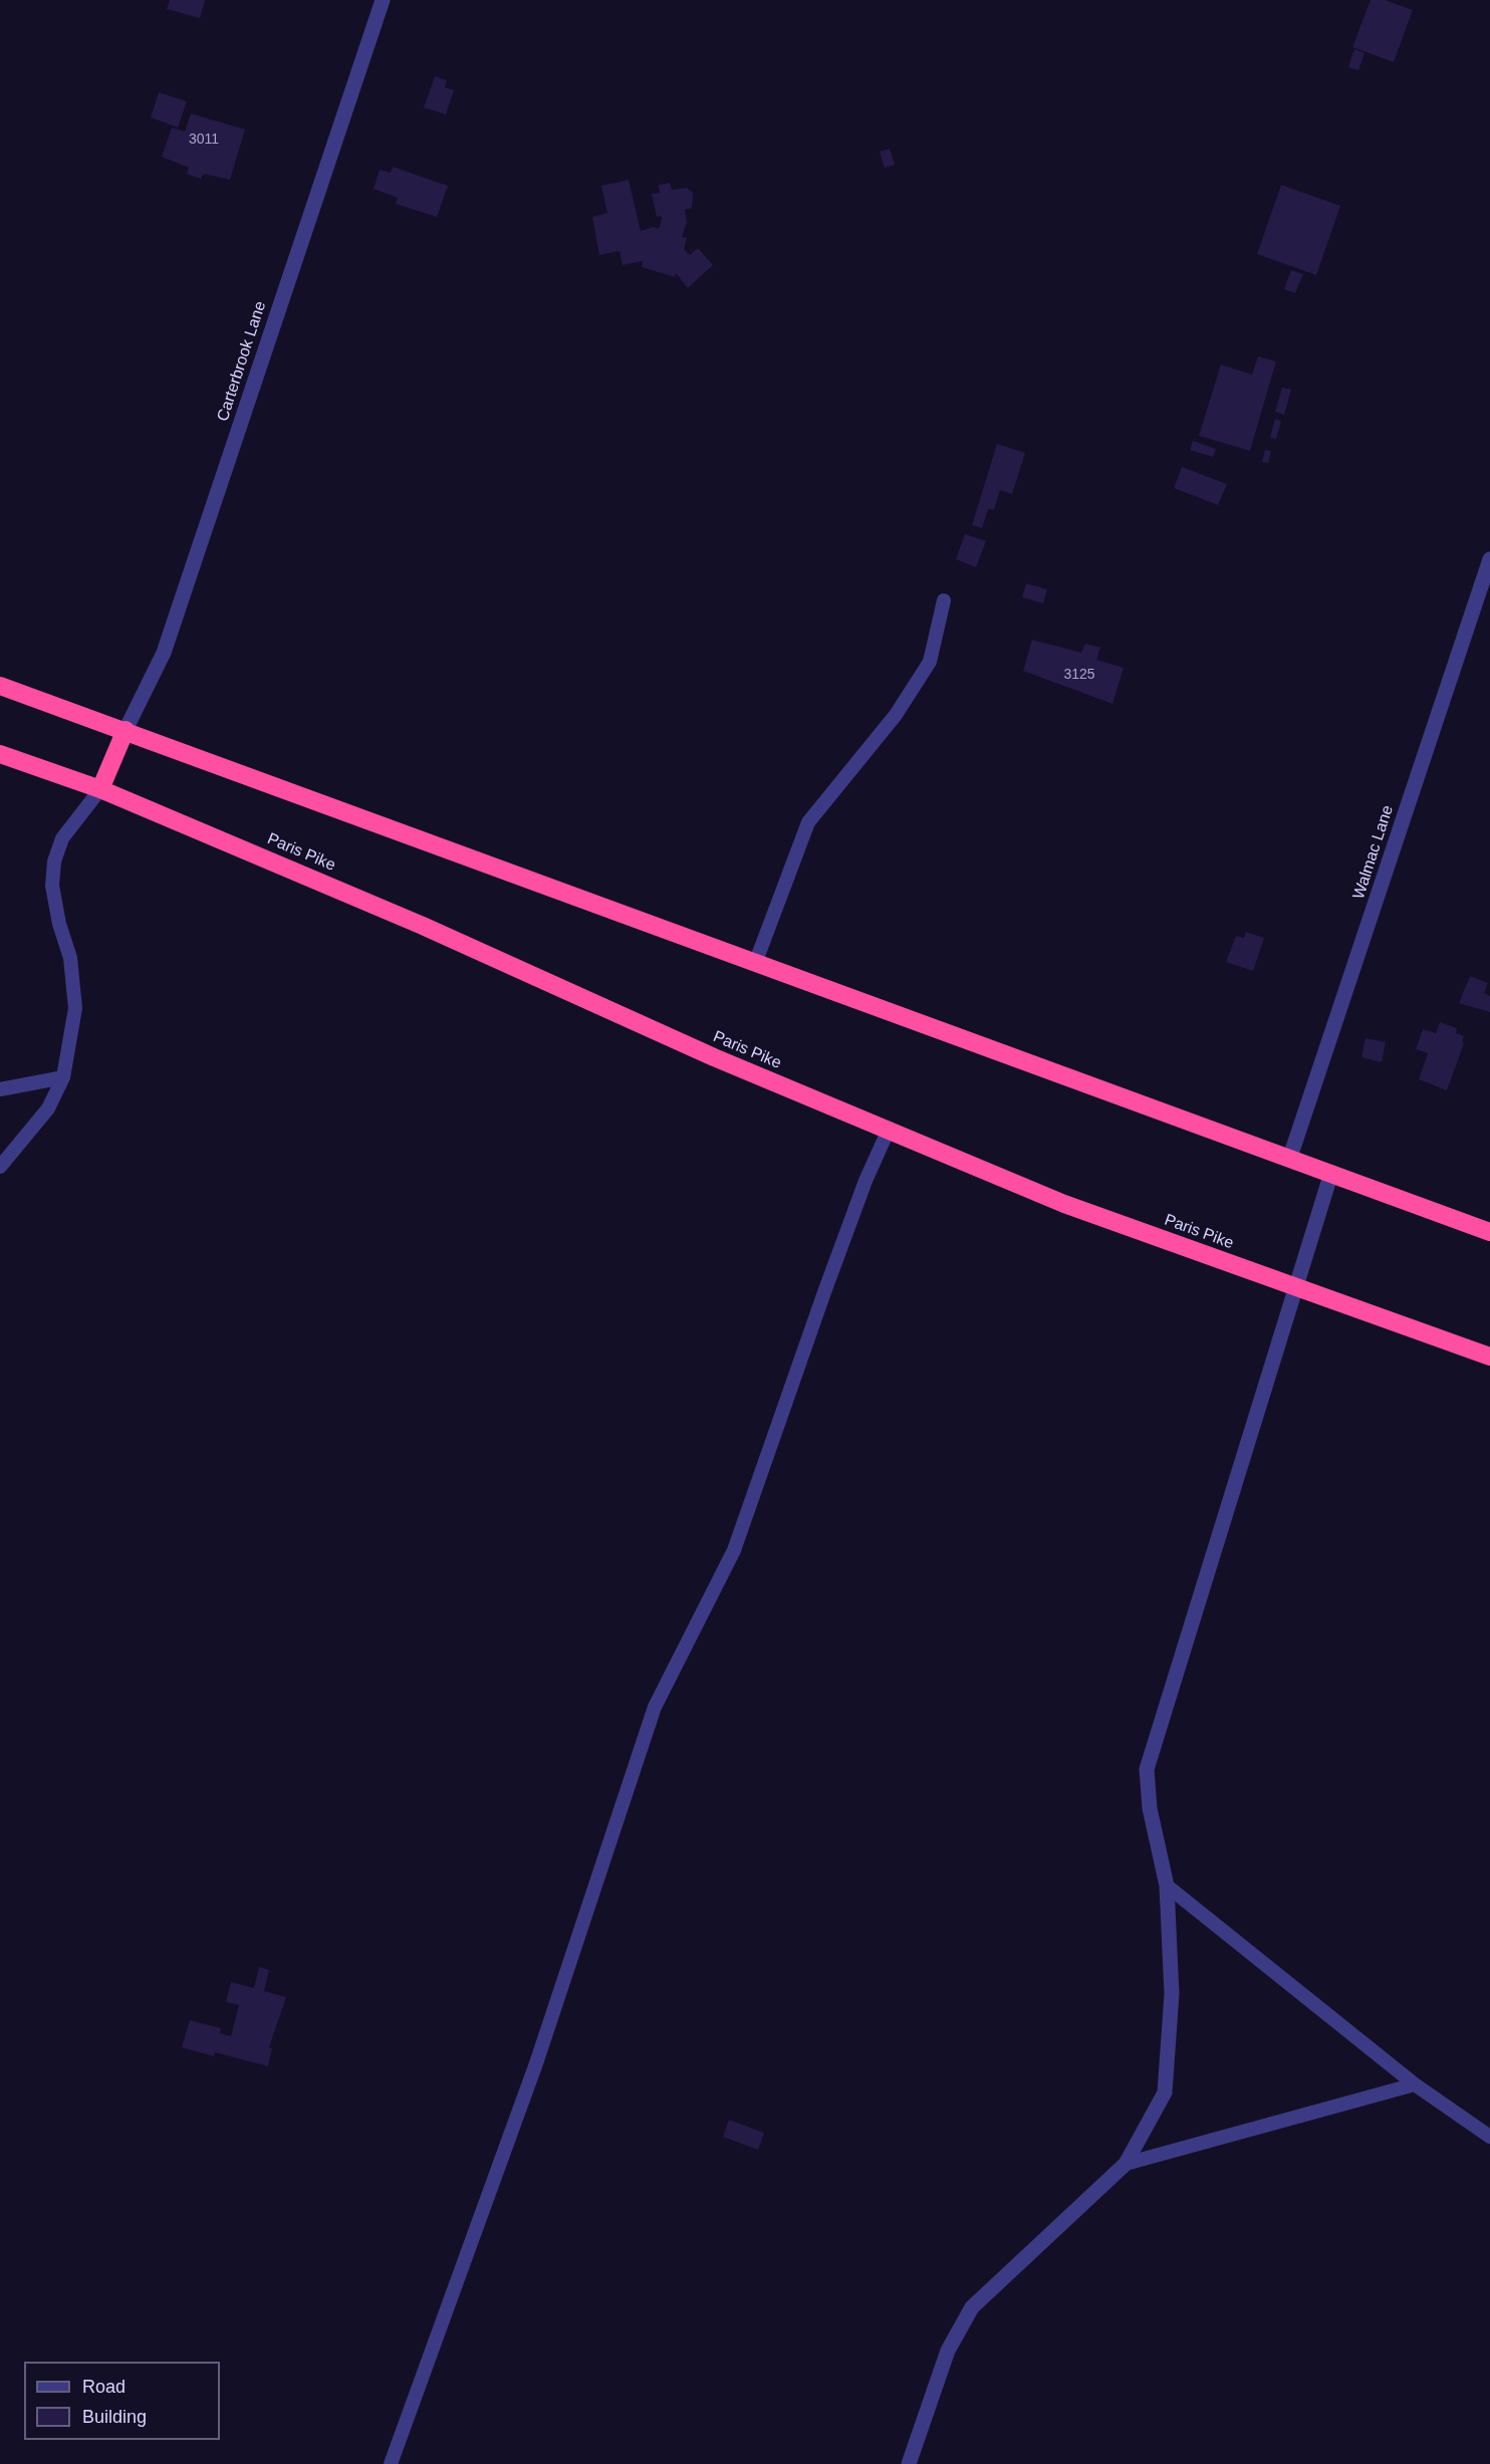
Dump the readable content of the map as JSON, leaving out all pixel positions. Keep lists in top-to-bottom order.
{
  "streets": {
    "highway": ["Paris Pike"],
    "street": ["Carterbrook Lane", "Walmac Lane"]
  },
  "house_numbers": ["3011", "3125"],
  "legend": ["Road", "Building"]
}
